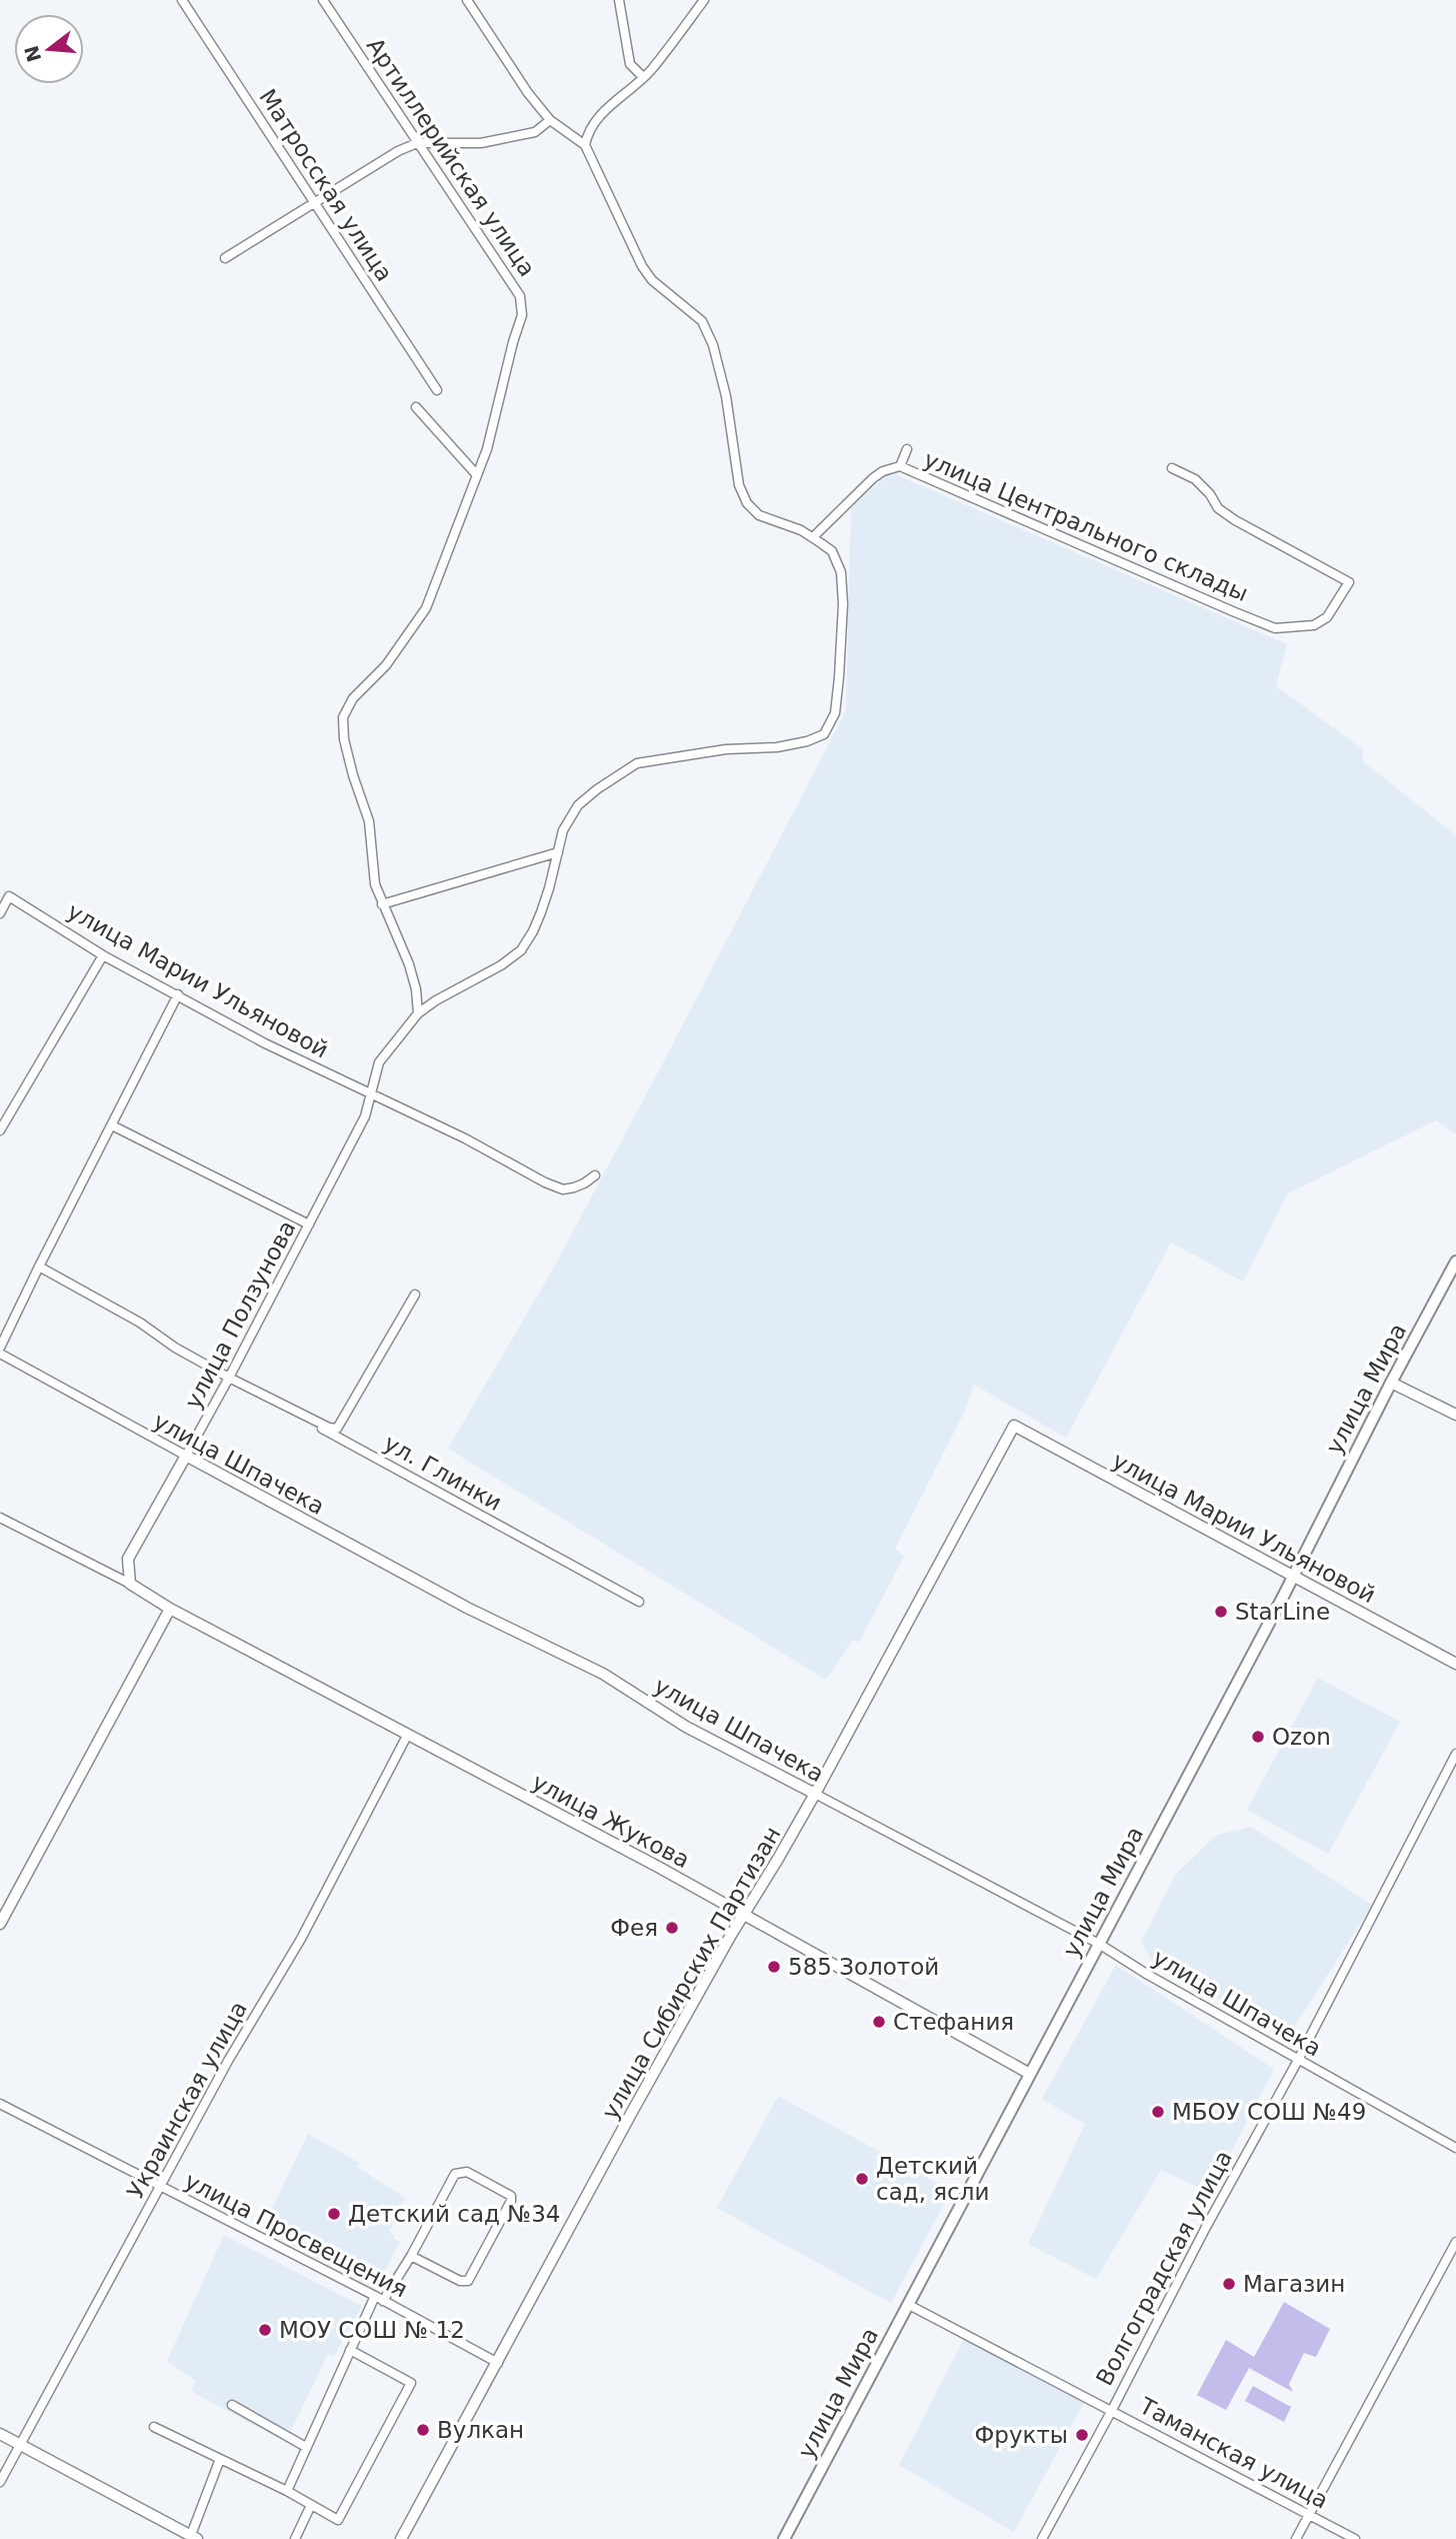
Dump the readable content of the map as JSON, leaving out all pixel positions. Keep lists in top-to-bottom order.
{
  "streets": {
    "main road": ["улица Мира"],
    "street": [
      "Артиллерийская улица",
      "Матросская улица",
      "улица Центрального склады",
      "улица Марии Ульяновой",
      "улица Ползунова",
      "улица Шпачека",
      "ул. Глинки",
      "улица Жукова",
      "улица Сибирских Партизан",
      "Украинская улица",
      "улица Просвещения",
      "Волгоградская улица",
      "Таманская улица"
    ]
  },
  "crossings": [
    ["Артиллерийская улица", "улица Ползунова"],
    ["улица Центрального склады", "улица Ползунова"],
    ["улица Марии Ульяновой", "улица Ползунова"],
    ["улица Марии Ульяновой", "улица Мира"],
    ["улица Марии Ульяновой", "улица Сибирских Партизан"],
    ["улица Ползунова", "улица Шпачека"],
    ["улица Ползунова", "ул. Глинки"],
    ["улица Мира", "улица Шпачека"],
    ["улица Мира", "улица Жукова"],
    ["улица Мира", "Таманская улица"],
    ["улица Шпачека", "улица Сибирских Партизан"],
    ["улица Шпачека", "Волгоградская улица"],
    ["улица Жукова", "улица Сибирских Партизан"],
    ["улица Жукова", "Украинская улица"],
    ["улица Сибирских Партизан", "улица Просвещения"],
    ["Украинская улица", "улица Просвещения"],
    ["Волгоградская улица", "Таманская улица"]
  ],
  "places": [
    "StarLine",
    "Ozon",
    "Фея",
    "585 Золотой",
    "Стефания",
    "МБОУ СОШ №49",
    "Детский сад, ясли",
    "Детский сад №34",
    "Магазин",
    "МОУ СОШ № 12",
    "Вулкан",
    "Фрукты"
  ],
  "north": "left"
}
